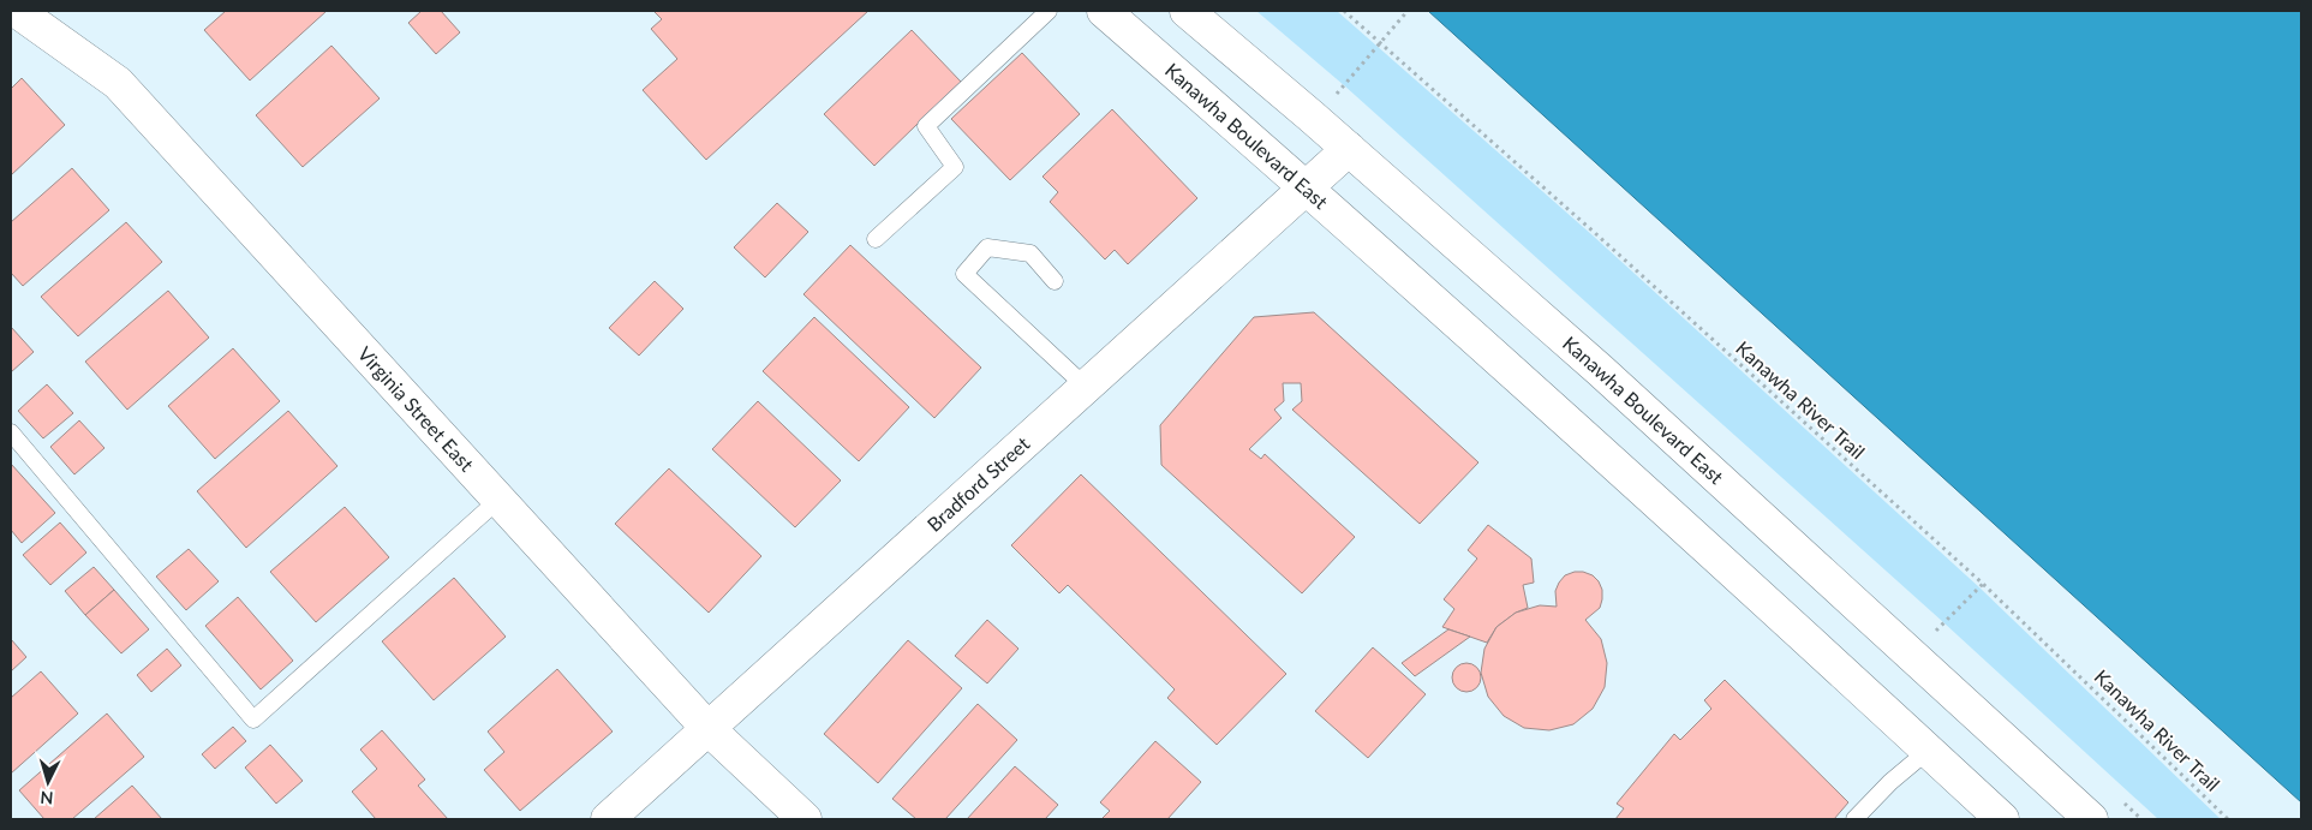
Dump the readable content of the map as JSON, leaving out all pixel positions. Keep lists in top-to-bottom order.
{
  "streets": {
    "main road": ["Kanawha Boulevard East", "Virginia Street East", "Bradford Street"],
    "path": ["Kanawha River Trail"]
  },
  "crossings": [
    ["Kanawha Boulevard East", "Bradford Street"],
    ["Virginia Street East", "Bradford Street"]
  ],
  "north": "bottom"
}
